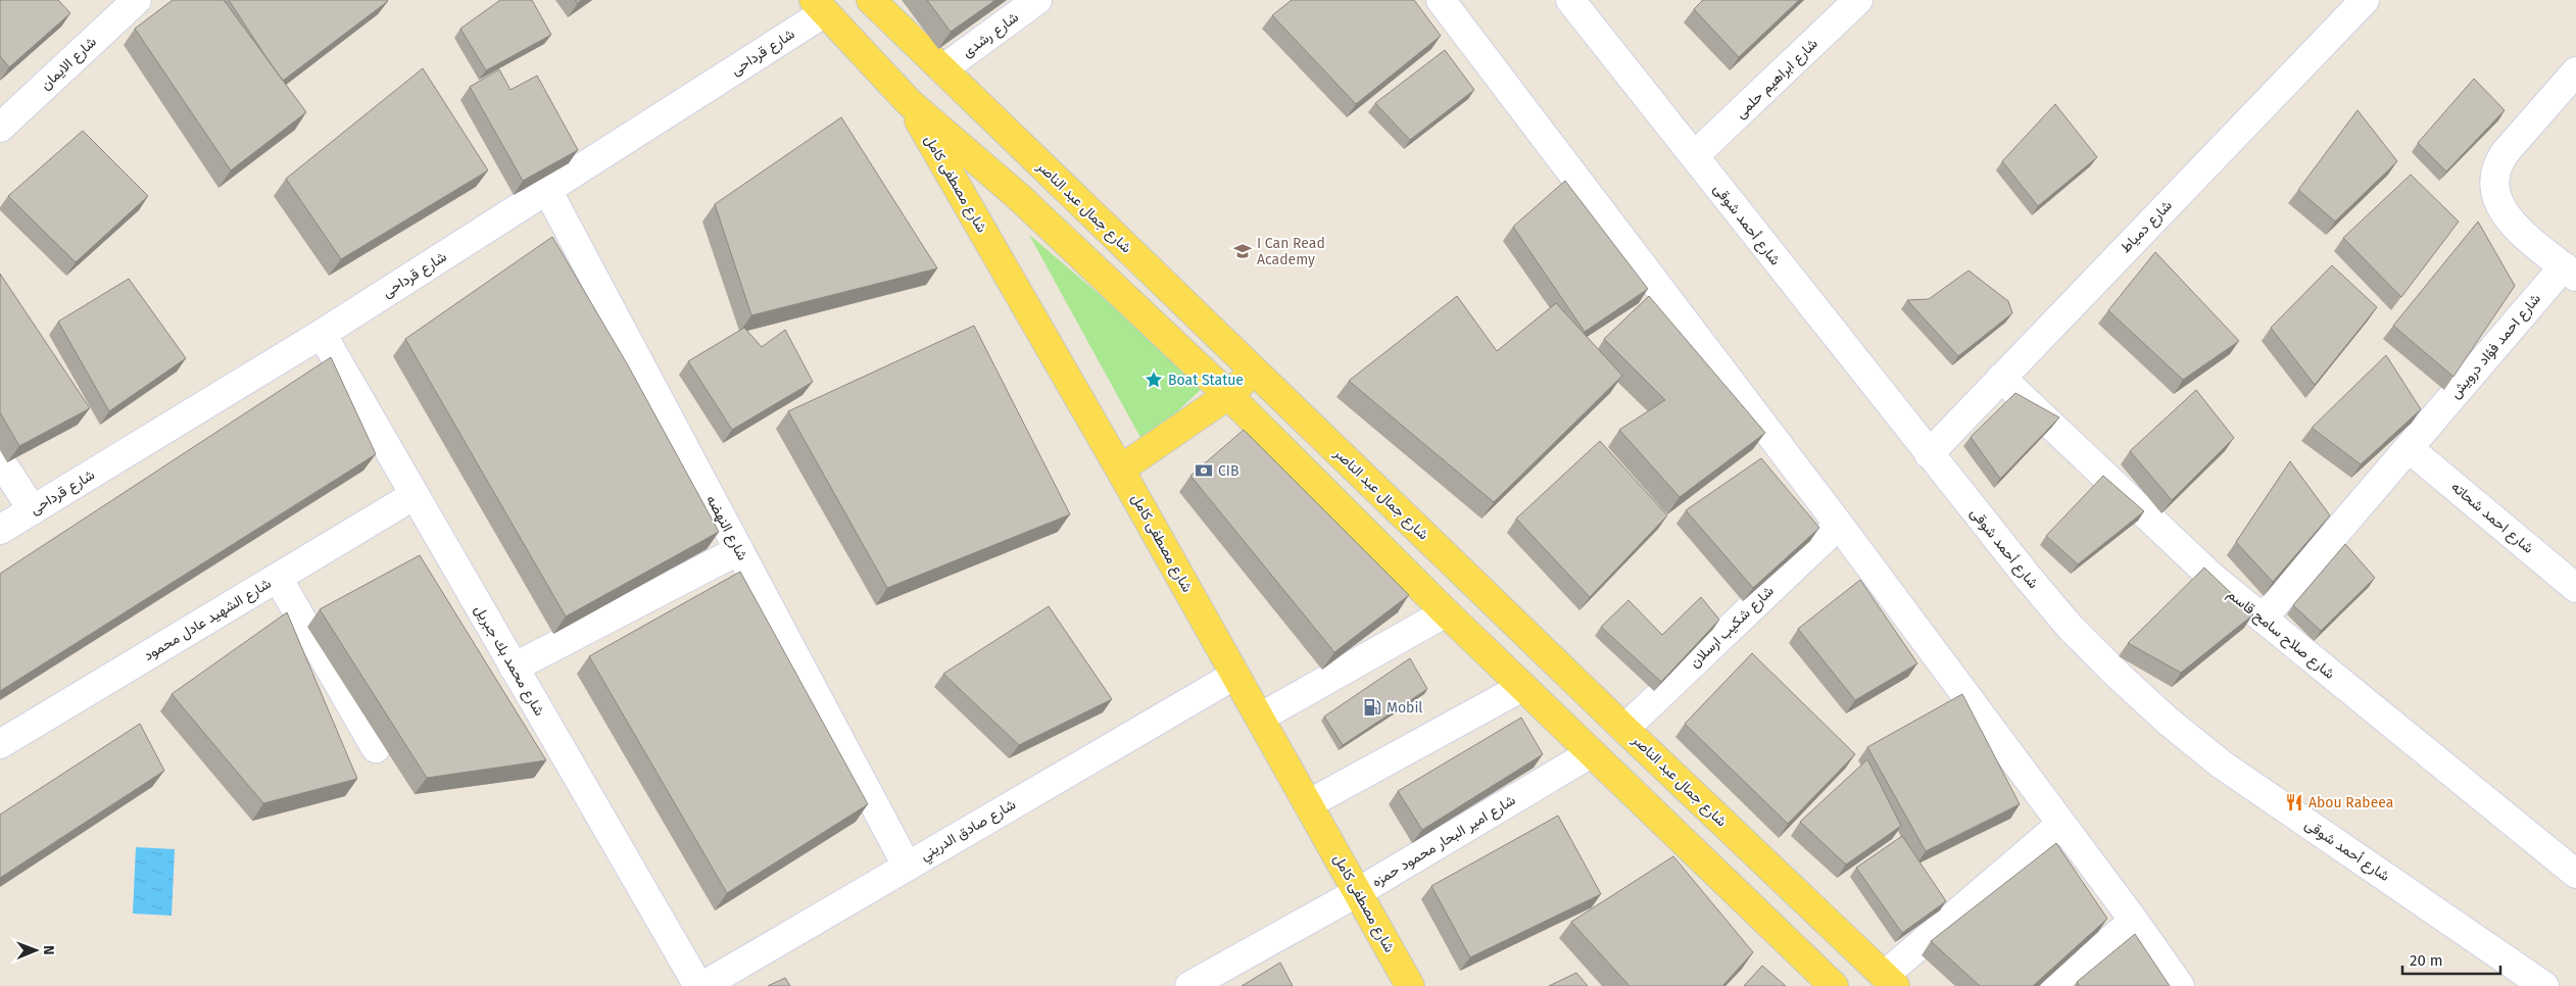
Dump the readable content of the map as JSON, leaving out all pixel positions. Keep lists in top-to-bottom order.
{
  "streets": {
    "main road": ["شارع مصطفى كامل", "شارع جمال عبد الناصر"],
    "street": [
      "شارع رشدى",
      "شارع قرداحى",
      "شارع الايمان",
      "شارع ابراهيم حلمى",
      "شارع أحمد شوقى",
      "شارع دمياط",
      "شارع احمد فؤاد درويش",
      "شارع احمد شحاته",
      "شارع النهضه",
      "شارع الشهيد عادل محمود",
      "شارع شكيب ارسلان",
      "شارع صلاح سامح قاسم",
      "شارع محمد بك جبريل",
      "شارع صادق الدريني",
      "شارع امير البحار محمود حمزه"
    ]
  },
  "crossings": [
    ["شارع رشدى", "شارع جمال عبد الناصر"],
    ["شارع قرداحى", "شارع النهضه"],
    ["شارع قرداحى", "شارع محمد بك جبريل"],
    ["شارع ابراهيم حلمى", "شارع أحمد شوقى"],
    ["شارع مصطفى كامل", "شارع صادق الدريني"],
    ["شارع مصطفى كامل", "شارع امير البحار محمود حمزه"],
    ["شارع جمال عبد الناصر", "شارع شكيب ارسلان"],
    ["شارع أحمد شوقى", "شارع دمياط"],
    ["شارع دمياط", "شارع صلاح سامح قاسم"],
    ["شارع احمد فؤاد درويش", "شارع احمد شحاته"],
    ["شارع احمد فؤاد درويش", "شارع صلاح سامح قاسم"],
    ["شارع النهضه", "شارع صادق الدريني"],
    ["شارع الشهيد عادل محمود", "شارع محمد بك جبريل"],
    ["شارع محمد بك جبريل", "شارع صادق الدريني"]
  ],
  "places": {
    "school or university": ["I Can Read Academy"],
    "place": ["Boat Statue"],
    "bank": ["CIB"],
    "fuel station": ["Mobil"],
    "restaurant": ["Abou Rabeea"]
  },
  "scale_bar": "20 m",
  "north": "right"
}
